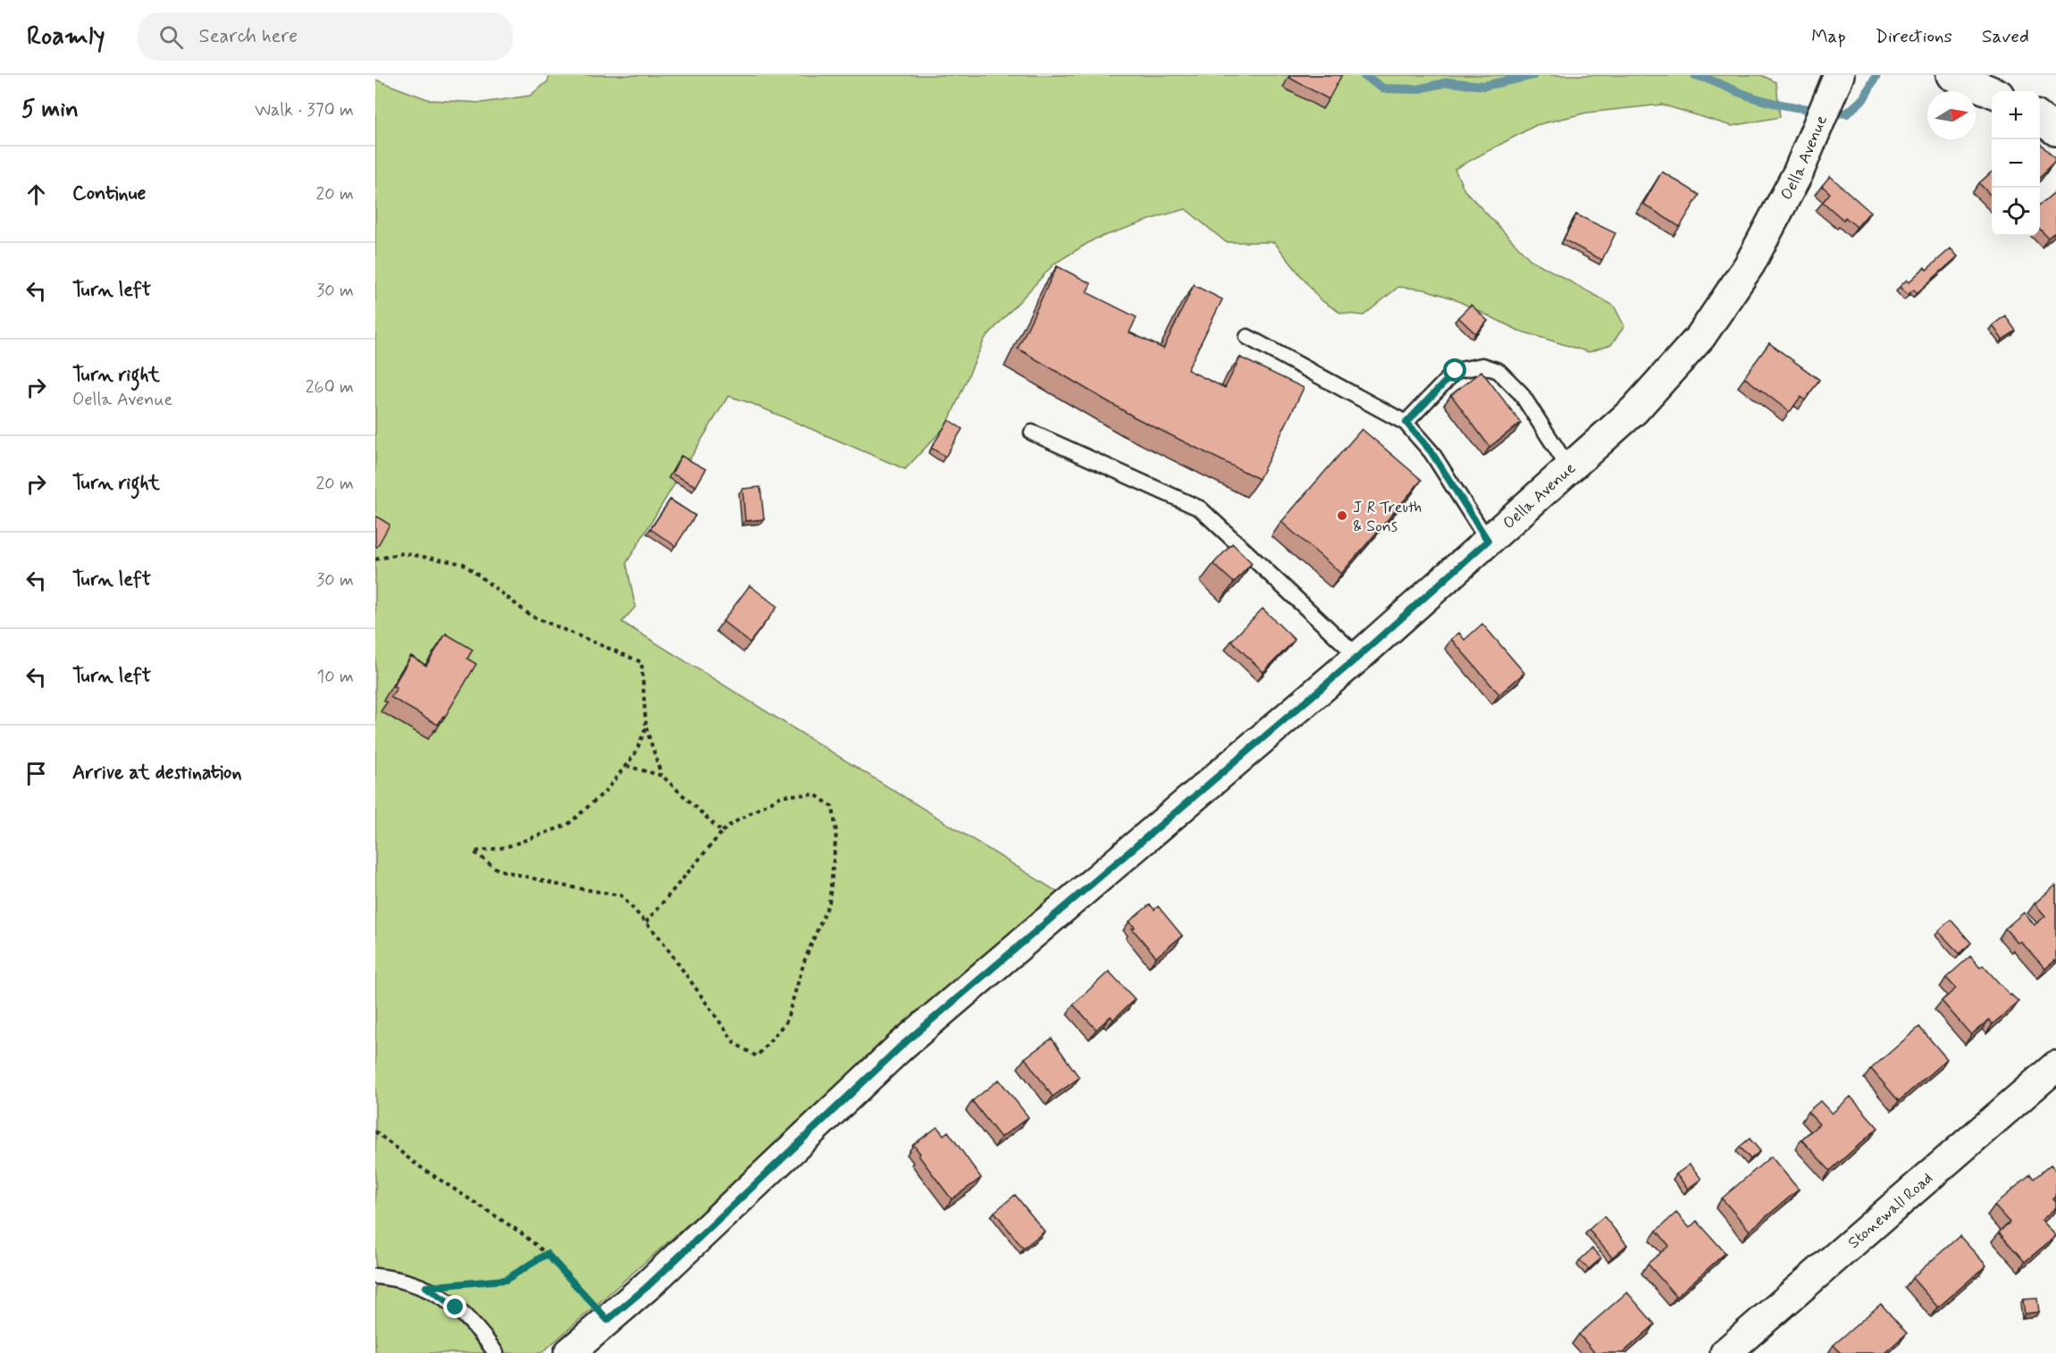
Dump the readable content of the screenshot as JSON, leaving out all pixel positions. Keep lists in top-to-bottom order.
{
  "streets": {
    "street": ["Oella Avenue", "Stonewall Road"]
  },
  "places": ["J R Treuth & Sons"],
  "north": "right",
  "page": {
    "header": "Roamly",
    "search": "Search here",
    "nav": ["Map", "Directions", "Saved"],
    "heading": ["5 min", "Walk · 370 m"],
    "map_buttons": ["+", "−"],
    "list": [
      ["Continue", "20 m"],
      ["Turn left", "30 m"],
      ["Turn right", "Oella Avenue", "260 m"],
      ["Turn right", "20 m"],
      ["Turn left", "30 m"],
      ["Turn left", "10 m"],
      "Arrive at destination"
    ]
  }
}
